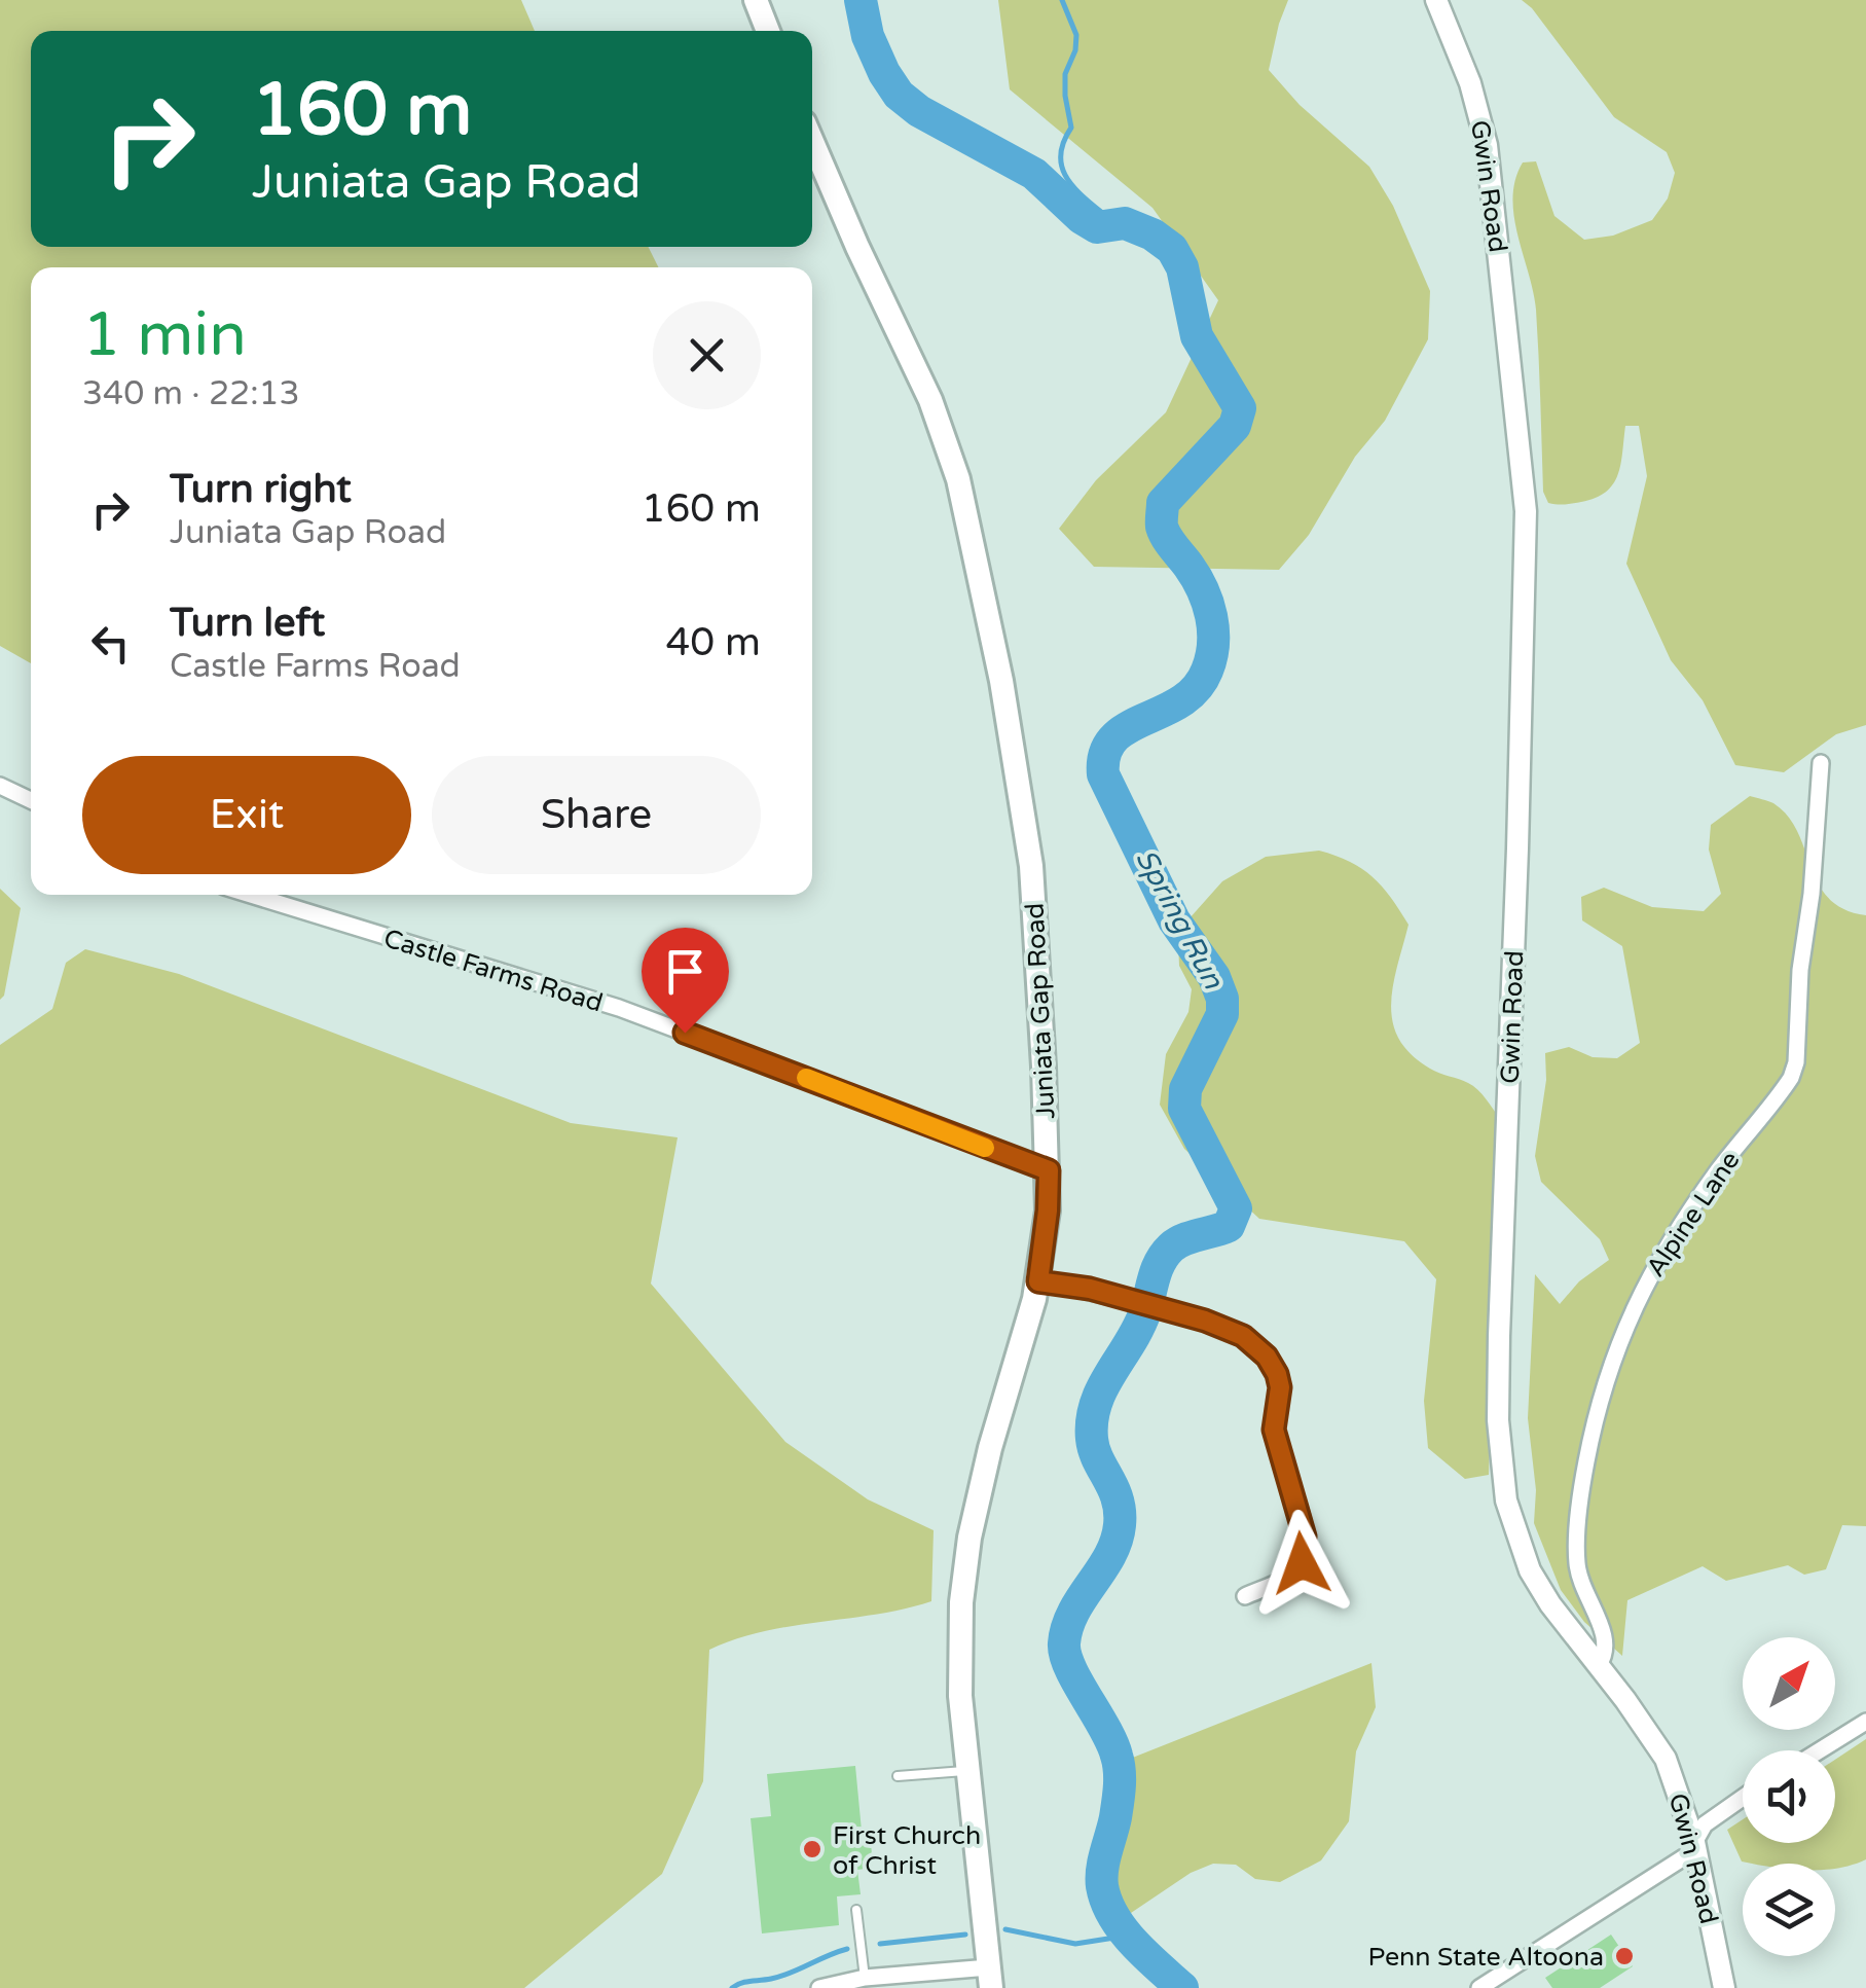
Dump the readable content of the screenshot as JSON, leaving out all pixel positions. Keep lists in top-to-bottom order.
{
  "streets": {
    "main road": ["Juniata Gap Road"],
    "street": ["Gwin Road", "Castle Farms Road", "Alpine Lane"]
  },
  "crossings": [
    ["Gwin Road", "Alpine Lane"],
    ["Castle Farms Road", "Juniata Gap Road"]
  ],
  "water": ["Spring Run"],
  "places": ["First Church of Christ", "Penn State Altoona"],
  "north": "top right",
  "page": {
    "turn": ["160 m", "Juniata Gap Road"],
    "heading": ["1 min", "340 m · 22:13"],
    "list": [
      {
        "name": "Turn right",
        "note": "Juniata Gap Road",
        "value": "160 m"
      },
      {
        "name": "Turn left",
        "note": "Castle Farms Road",
        "value": "40 m"
      }
    ],
    "buttons": ["Exit", "Share"]
  }
}
